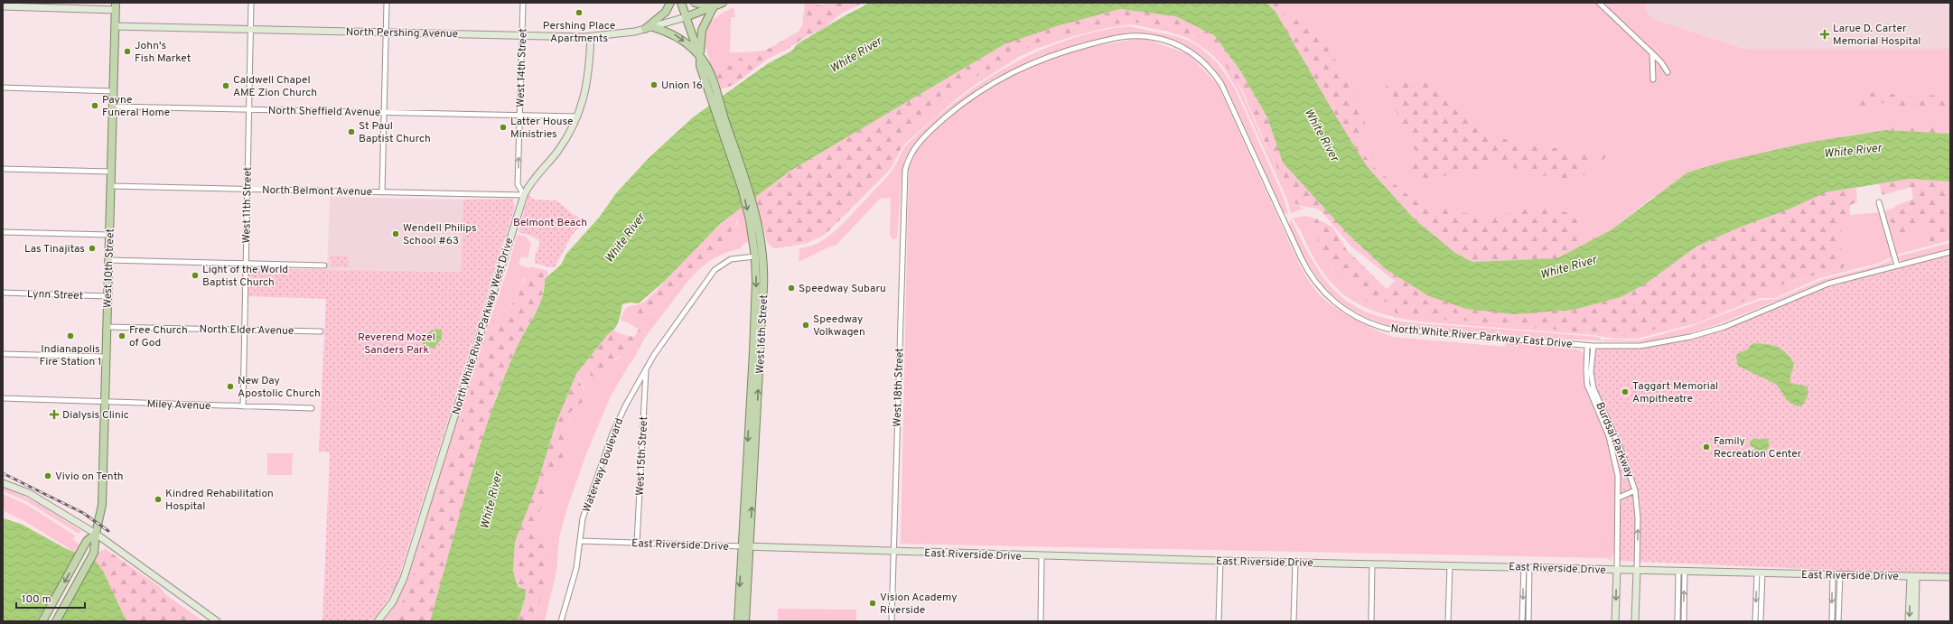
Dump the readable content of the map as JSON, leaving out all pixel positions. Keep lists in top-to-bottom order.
{
  "streets": {
    "main road": [
      "North Pershing Avenue",
      "West 10th Street",
      "North White River Parkway West Drive",
      "West 16th Street",
      "Burdsal Parkway",
      "East Riverside Drive"
    ],
    "street": [
      "West 14th Street",
      "North Sheffield Avenue",
      "North Belmont Avenue",
      "West 11th Street",
      "Lynn Street",
      "North Elder Avenue",
      "North White River Parkway East Drive",
      "West 18th Street",
      "Miley Avenue",
      "West 15th Street",
      "Waterway Boulevard"
    ]
  },
  "crossings": [
    ["North Pershing Avenue", "West 14th Street"],
    ["North Pershing Avenue", "West 11th Street"],
    ["North Pershing Avenue", "West 10th Street"],
    ["North Pershing Avenue", "North White River Parkway West Drive"],
    ["North Pershing Avenue", "West 16th Street"],
    ["West 14th Street", "North Sheffield Avenue"],
    ["West 14th Street", "North Belmont Avenue"],
    ["West 14th Street", "North White River Parkway West Drive"],
    ["North Sheffield Avenue", "West 11th Street"],
    ["North Sheffield Avenue", "West 10th Street"],
    ["North Sheffield Avenue", "North White River Parkway West Drive"],
    ["North Belmont Avenue", "West 11th Street"],
    ["North Belmont Avenue", "West 10th Street"],
    ["North Belmont Avenue", "North White River Parkway West Drive"],
    ["West 11th Street", "North Elder Avenue"],
    ["West 11th Street", "Miley Avenue"],
    ["West 10th Street", "Lynn Street"],
    ["West 10th Street", "North Elder Avenue"],
    ["West 10th Street", "Miley Avenue"],
    ["West 16th Street", "Waterway Boulevard"],
    ["West 16th Street", "East Riverside Drive"],
    ["North White River Parkway East Drive", "West 18th Street"],
    ["North White River Parkway East Drive", "Burdsal Parkway"],
    ["West 18th Street", "East Riverside Drive"],
    ["Burdsal Parkway", "East Riverside Drive"],
    ["West 15th Street", "Waterway Boulevard"],
    ["West 15th Street", "East Riverside Drive"],
    ["Waterway Boulevard", "East Riverside Drive"]
  ],
  "one_way": ["West 14th Street"],
  "water": ["White River"],
  "parks": ["Belmont Beach", "Reverend Mozel Sanders Park"],
  "places": {
    "other": [
      "Pershing Place Apartments",
      "John's Fish Market",
      "Union 16",
      "Caldwell Chapel AME Zion Church",
      "Payne Funeral Home",
      "Latter House Ministries",
      "St Paul Baptist Church",
      "Wendell Philips School #63",
      "Las Tinajitas",
      "Light of the World Baptist Church",
      "Speedway Subaru",
      "Speedway Volkwagen",
      "Indianapolis Fire Station 1",
      "Free Church of God",
      "New Day Apostolic Church",
      "Taggart Memorial Ampitheatre",
      "Family Recreation Center",
      "Vivio on Tenth",
      "Kindred Rehabilitation Hospital",
      "Vision Academy Riverside"
    ],
    "health": ["Larue D. Carter Memorial Hospital", "Dialysis Clinic"]
  },
  "scale_bar": "100 m"
}
